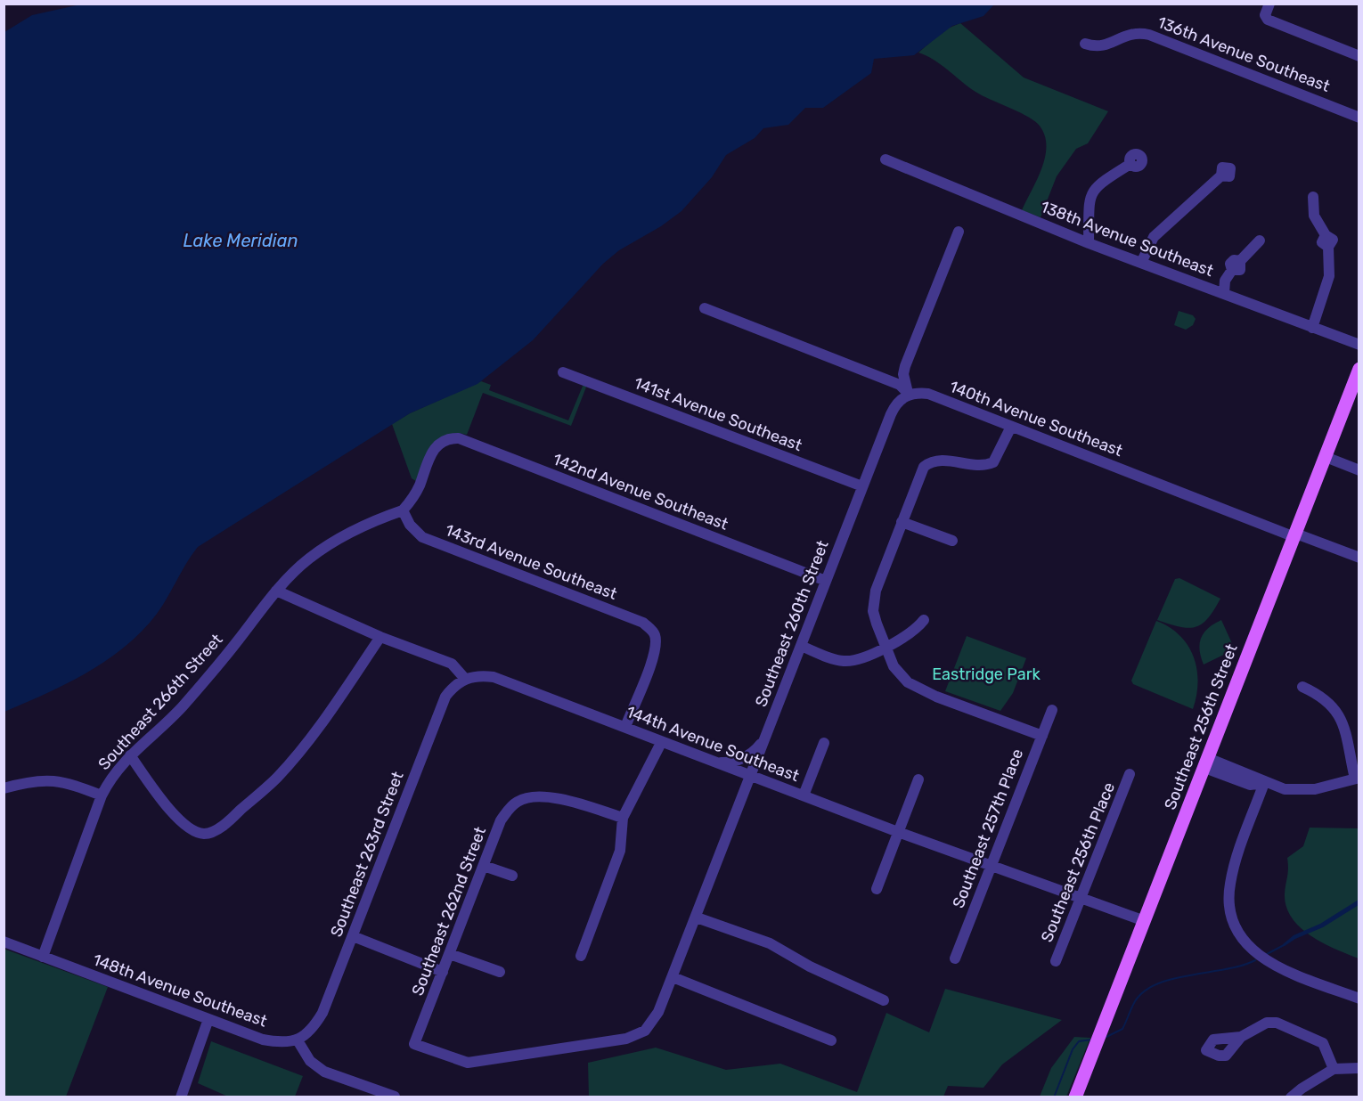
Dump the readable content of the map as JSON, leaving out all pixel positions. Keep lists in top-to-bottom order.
{
  "streets": {
    "main road": ["Southeast 256th Street"],
    "street": [
      "136th Avenue Southeast",
      "138th Avenue Southeast",
      "141st Avenue Southeast",
      "140th Avenue Southeast",
      "142nd Avenue Southeast",
      "143rd Avenue Southeast",
      "Southeast 260th Street",
      "Southeast 266th Street",
      "144th Avenue Southeast",
      "Southeast 257th Place",
      "Southeast 263rd Street",
      "Southeast 256th Place",
      "Southeast 262nd Street",
      "148th Avenue Southeast"
    ]
  },
  "crossings": [
    ["141st Avenue Southeast", "Southeast 260th Street"],
    ["140th Avenue Southeast", "Southeast 260th Street"],
    ["140th Avenue Southeast", "Southeast 256th Street"],
    ["142nd Avenue Southeast", "143rd Avenue Southeast"],
    ["142nd Avenue Southeast", "Southeast 260th Street"],
    ["142nd Avenue Southeast", "Southeast 266th Street"],
    ["143rd Avenue Southeast", "Southeast 266th Street"],
    ["143rd Avenue Southeast", "144th Avenue Southeast"],
    ["Southeast 260th Street", "144th Avenue Southeast"],
    ["Southeast 260th Street", "Southeast 262nd Street"],
    ["Southeast 266th Street", "148th Avenue Southeast"],
    ["Southeast 256th Street", "144th Avenue Southeast"],
    ["144th Avenue Southeast", "Southeast 257th Place"],
    ["144th Avenue Southeast", "Southeast 263rd Street"],
    ["144th Avenue Southeast", "Southeast 256th Place"],
    ["Southeast 263rd Street", "148th Avenue Southeast"]
  ],
  "water": ["Lake Meridian"],
  "parks": ["Eastridge Park"]
}
